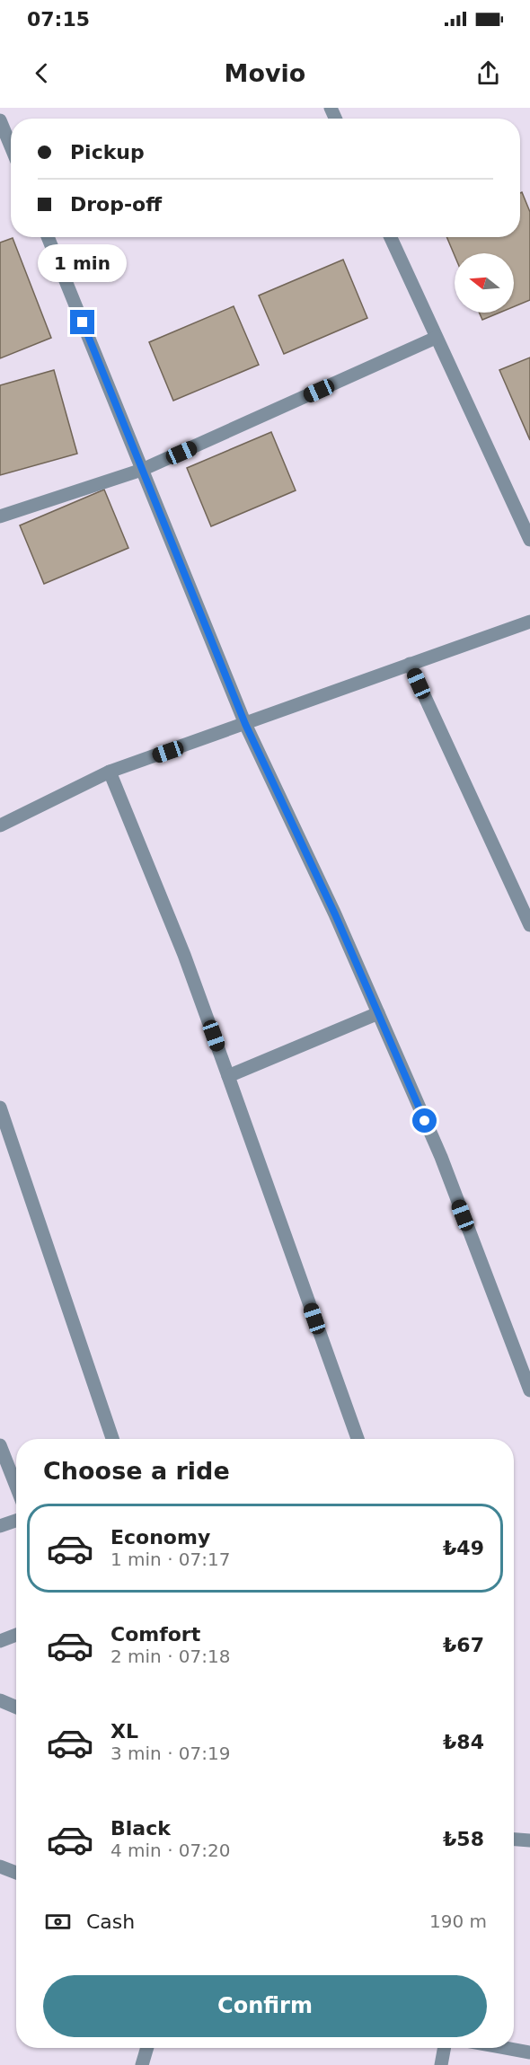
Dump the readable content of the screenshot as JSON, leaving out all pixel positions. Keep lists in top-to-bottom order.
{
  "north": "left",
  "page": {
    "status": "07:15",
    "header": "Movio",
    "banner": ["Pickup", "Drop-off"],
    "bubble": "1 min",
    "heading": "Choose a ride",
    "list": [
      {
        "name": "Economy",
        "note": "1 min · 07:17",
        "value": "₺49"
      },
      {
        "name": "Comfort",
        "note": "2 min · 07:18",
        "value": "₺67"
      },
      {
        "name": "XL",
        "note": "3 min · 07:19",
        "value": "₺84"
      },
      {
        "name": "Black",
        "note": "4 min · 07:20",
        "value": "₺58"
      }
    ],
    "pay": ["Cash", "190 m"],
    "buttons": "Confirm"
  }
}
